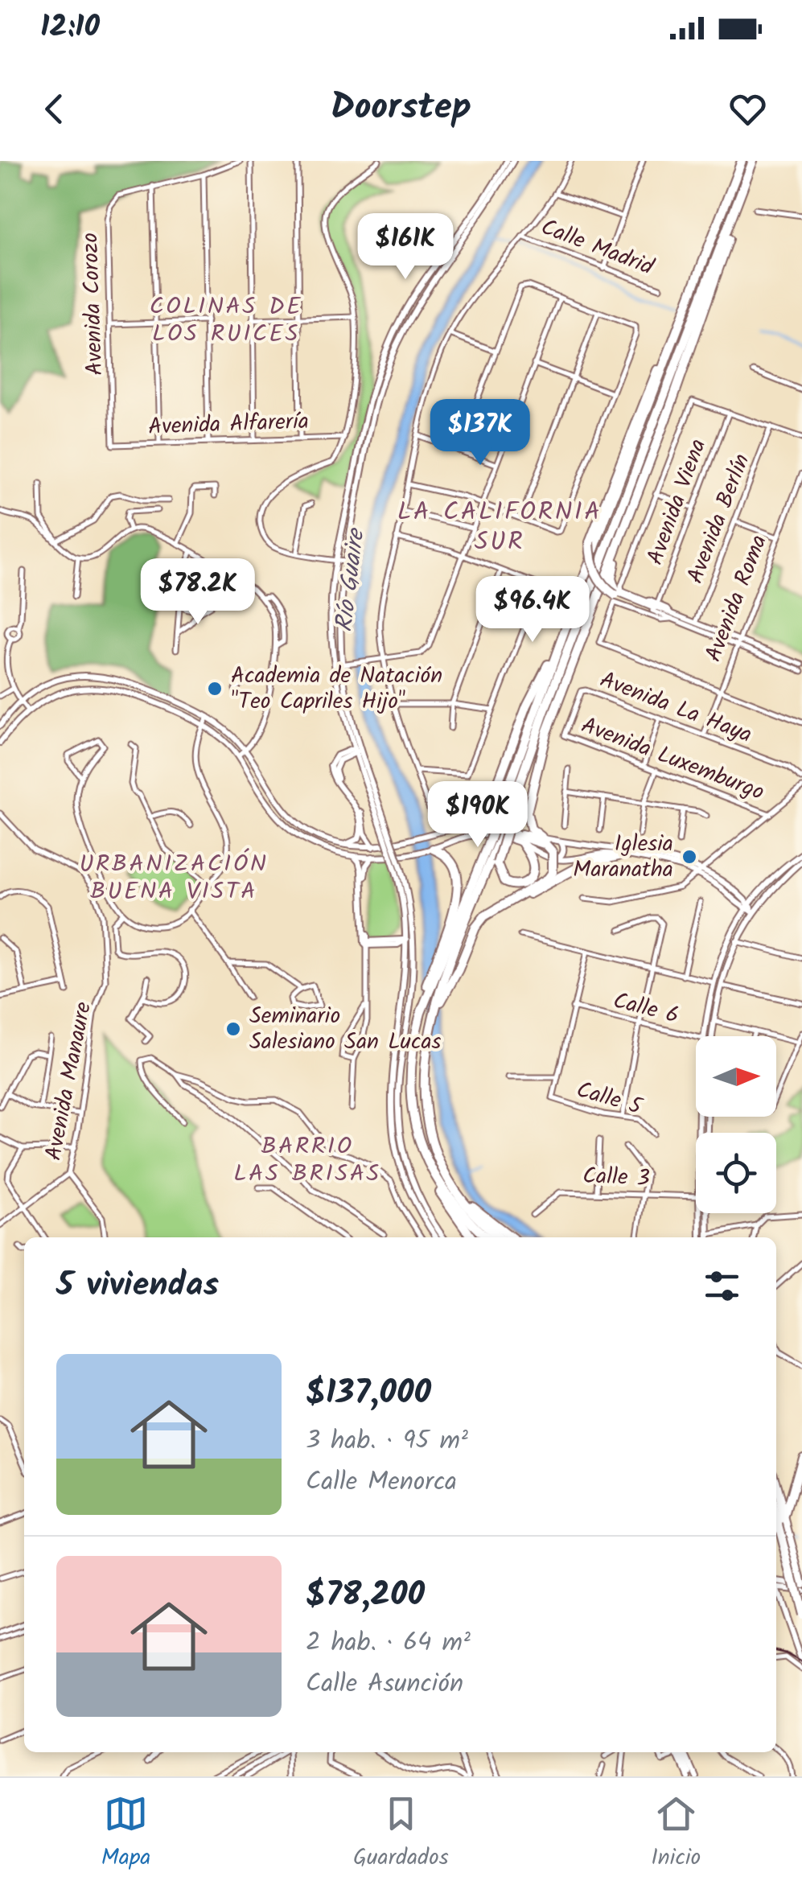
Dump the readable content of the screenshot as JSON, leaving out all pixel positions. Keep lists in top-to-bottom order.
{
  "streets": {
    "street": [
      "Calle Madrid",
      "Avenida Corozo",
      "Avenida Alfarería",
      "Avenida Viena",
      "Avenida Berlín",
      "Avenida Roma",
      "Avenida La Haya",
      "Avenida Luxemburgo",
      "Calle 6",
      "Avenida Manaure",
      "Calle 5",
      "Calle 3"
    ]
  },
  "crossings": [
    ["Avenida Corozo", "Avenida Alfarería"],
    ["Avenida Roma", "Avenida La Haya"],
    ["Avenida La Haya", "Avenida Luxemburgo"]
  ],
  "districts": [
    "COLINAS DE LOS RUICES",
    "LA CALIFORNIA SUR",
    "URBANIZACIÓN BUENA VISTA",
    "BARRIO LAS BRISAS"
  ],
  "water": ["Río Guaire"],
  "places": ["Academia de Natación \"Teo Capriles Hijo\"", "Iglesia Maranatha", "Seminario Salesiano San Lucas"],
  "north": "right",
  "page": {
    "status": "12:10",
    "header": "Doorstep",
    "price": [
      "$161K",
      "$137K",
      "$78.2K",
      "$96.4K",
      "$190K"
    ],
    "heading": "5 viviendas",
    "list": [
      {
        "name": "$137,000",
        "note": "3 hab. · 95 m² · Calle Menorca"
      },
      {
        "name": "$78,200",
        "note": "2 hab. · 64 m² · Calle Asunción"
      }
    ],
    "tabs": ["Mapa", "Guardados", "Inicio"]
  }
}
